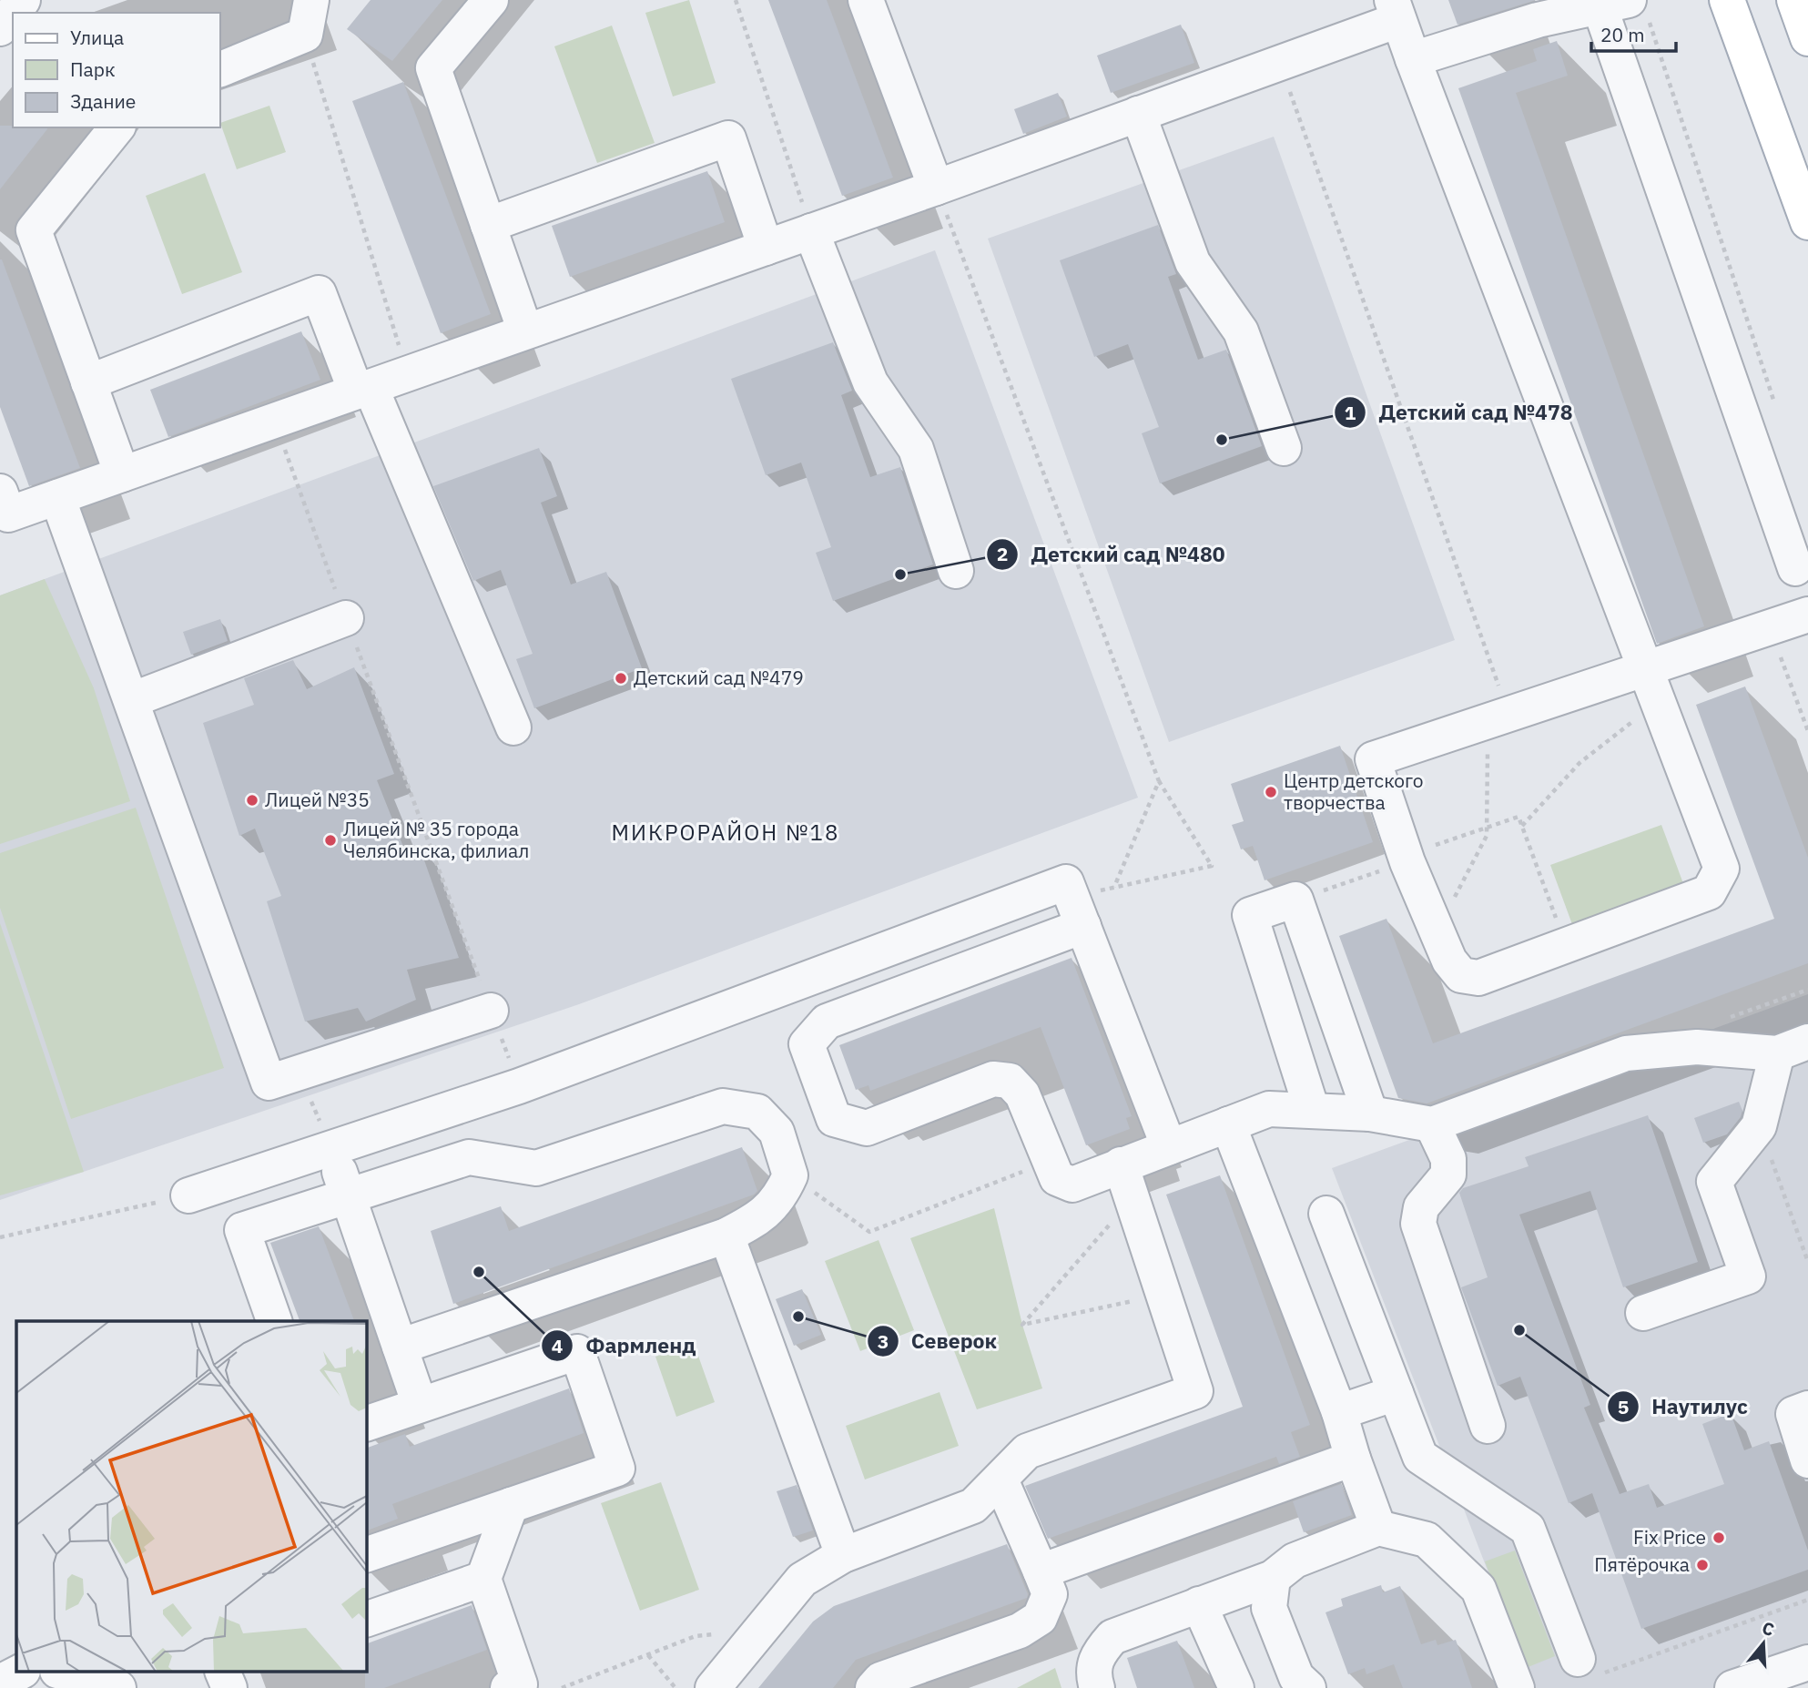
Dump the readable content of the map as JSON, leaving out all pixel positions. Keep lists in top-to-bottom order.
{
  "districts": ["МИКРОРАЙОН №18"],
  "places": [
    "Детский сад №478",
    "Детский сад №480",
    "Детский сад №479",
    "Центр детского творчества",
    "Лицей №35",
    "Лицей № 35 города Челябинска, филиал",
    "Фармленд",
    "Северок",
    "Наутилус",
    "Fix Price",
    "Пятёрочка"
  ],
  "legend": ["Улица", "Парк", "Здание"],
  "scale_bar": "20 m",
  "north": "top"
}
